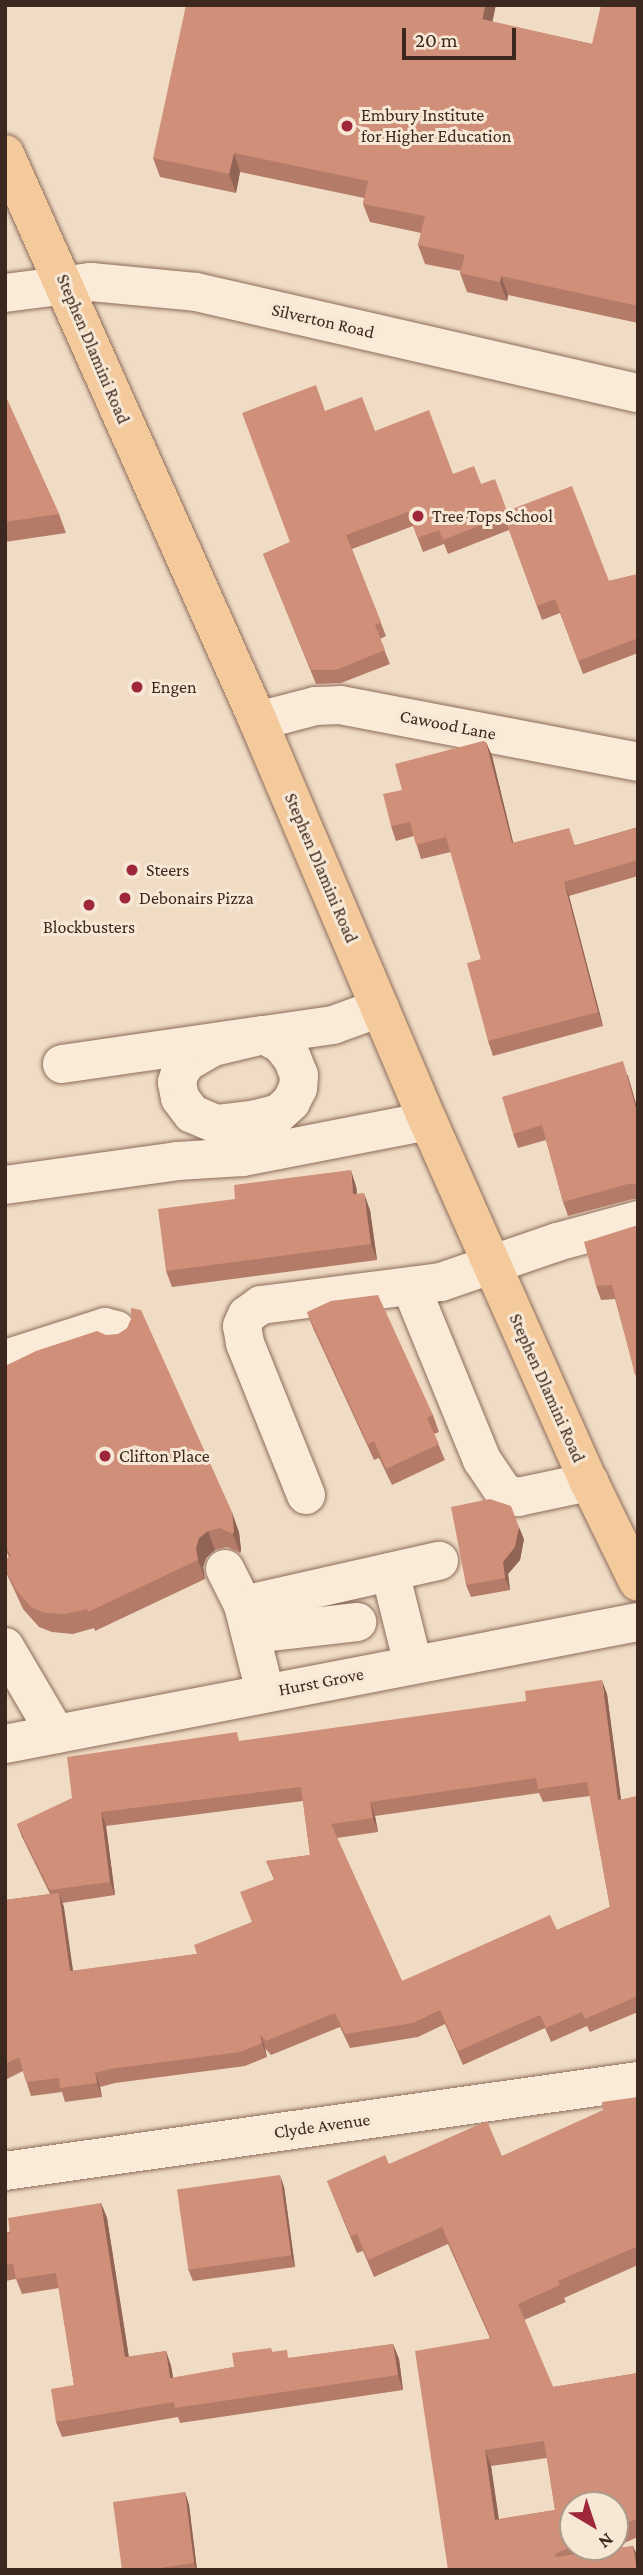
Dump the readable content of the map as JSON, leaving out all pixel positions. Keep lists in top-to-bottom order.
{
  "streets": {
    "main road": ["Stephen Dlamini Road"],
    "street": [
      "Silverton Road",
      "Cawood Lane",
      "Hurst Grove",
      "Clyde Avenue"
    ]
  },
  "crossings": [
    ["Silverton Road", "Stephen Dlamini Road"],
    ["Stephen Dlamini Road", "Cawood Lane"]
  ],
  "places": [
    "Embury Institute for Higher Education",
    "Tree Tops School",
    "Engen",
    "Steers",
    "Debonairs Pizza",
    "Blockbusters",
    "Clifton Place"
  ],
  "scale_bar": "20 m",
  "north": "bottom right"
}
